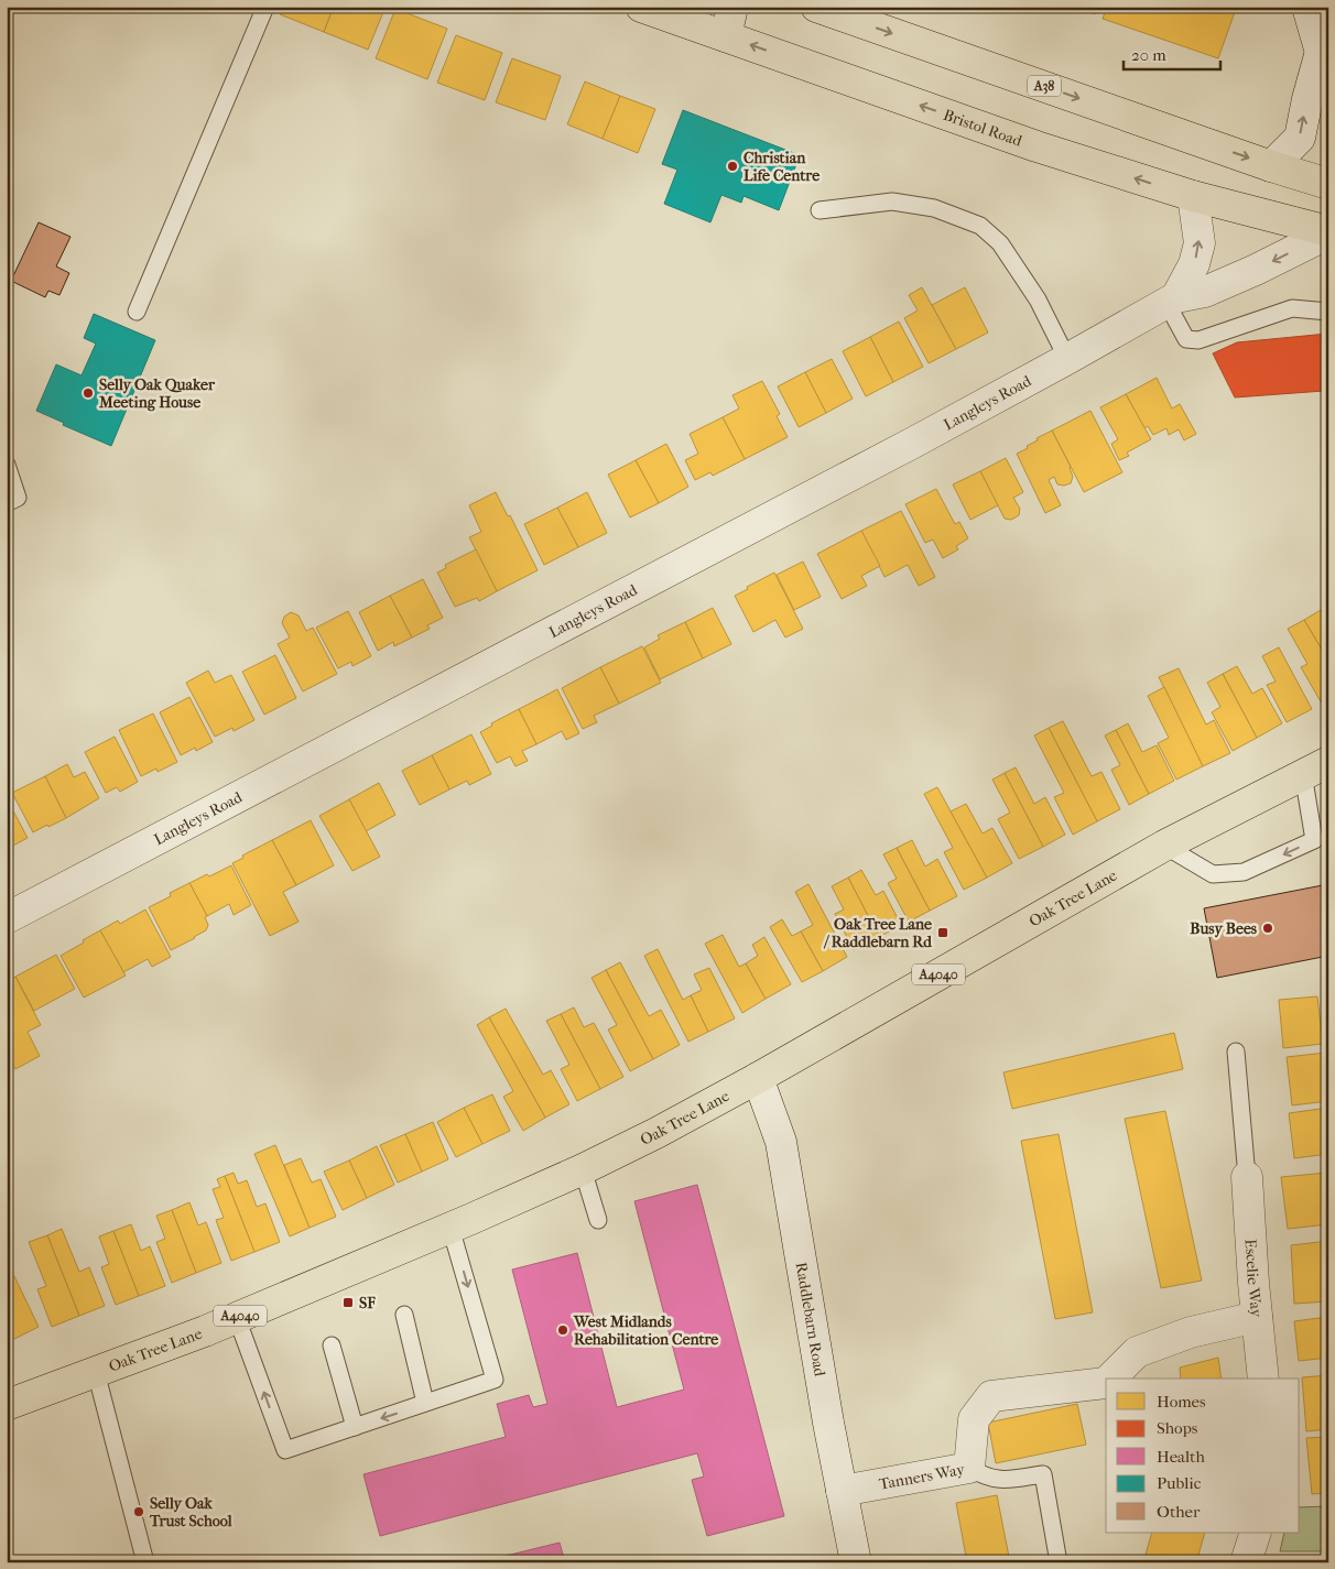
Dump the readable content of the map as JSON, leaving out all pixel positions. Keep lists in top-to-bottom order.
{
  "streets": {
    "highway": [
      "A38",
      "Bristol Road",
      "Oak Tree Lane",
      "A4040"
    ],
    "street": [
      "Langleys Road",
      "Escelie Way",
      "Raddlebarn Road",
      "Tanners Way"
    ]
  },
  "crossings": [
    ["Bristol Road", "Langleys Road"],
    ["Oak Tree Lane", "Raddlebarn Road"],
    ["Escelie Way", "Tanners Way"],
    ["Raddlebarn Road", "Tanners Way"]
  ],
  "places": {
    "other": [
      "Christian Life Centre",
      "Selly Oak Quaker Meeting House",
      "Busy Bees",
      "West Midlands Rehabilitation Centre",
      "Selly Oak Trust School"
    ],
    "transit": ["Oak Tree Lane / Raddlebarn Rd", "SF"]
  },
  "legend": [
    "Homes",
    "Shops",
    "Health",
    "Public",
    "Other"
  ],
  "scale_bar": "20 m"
}
